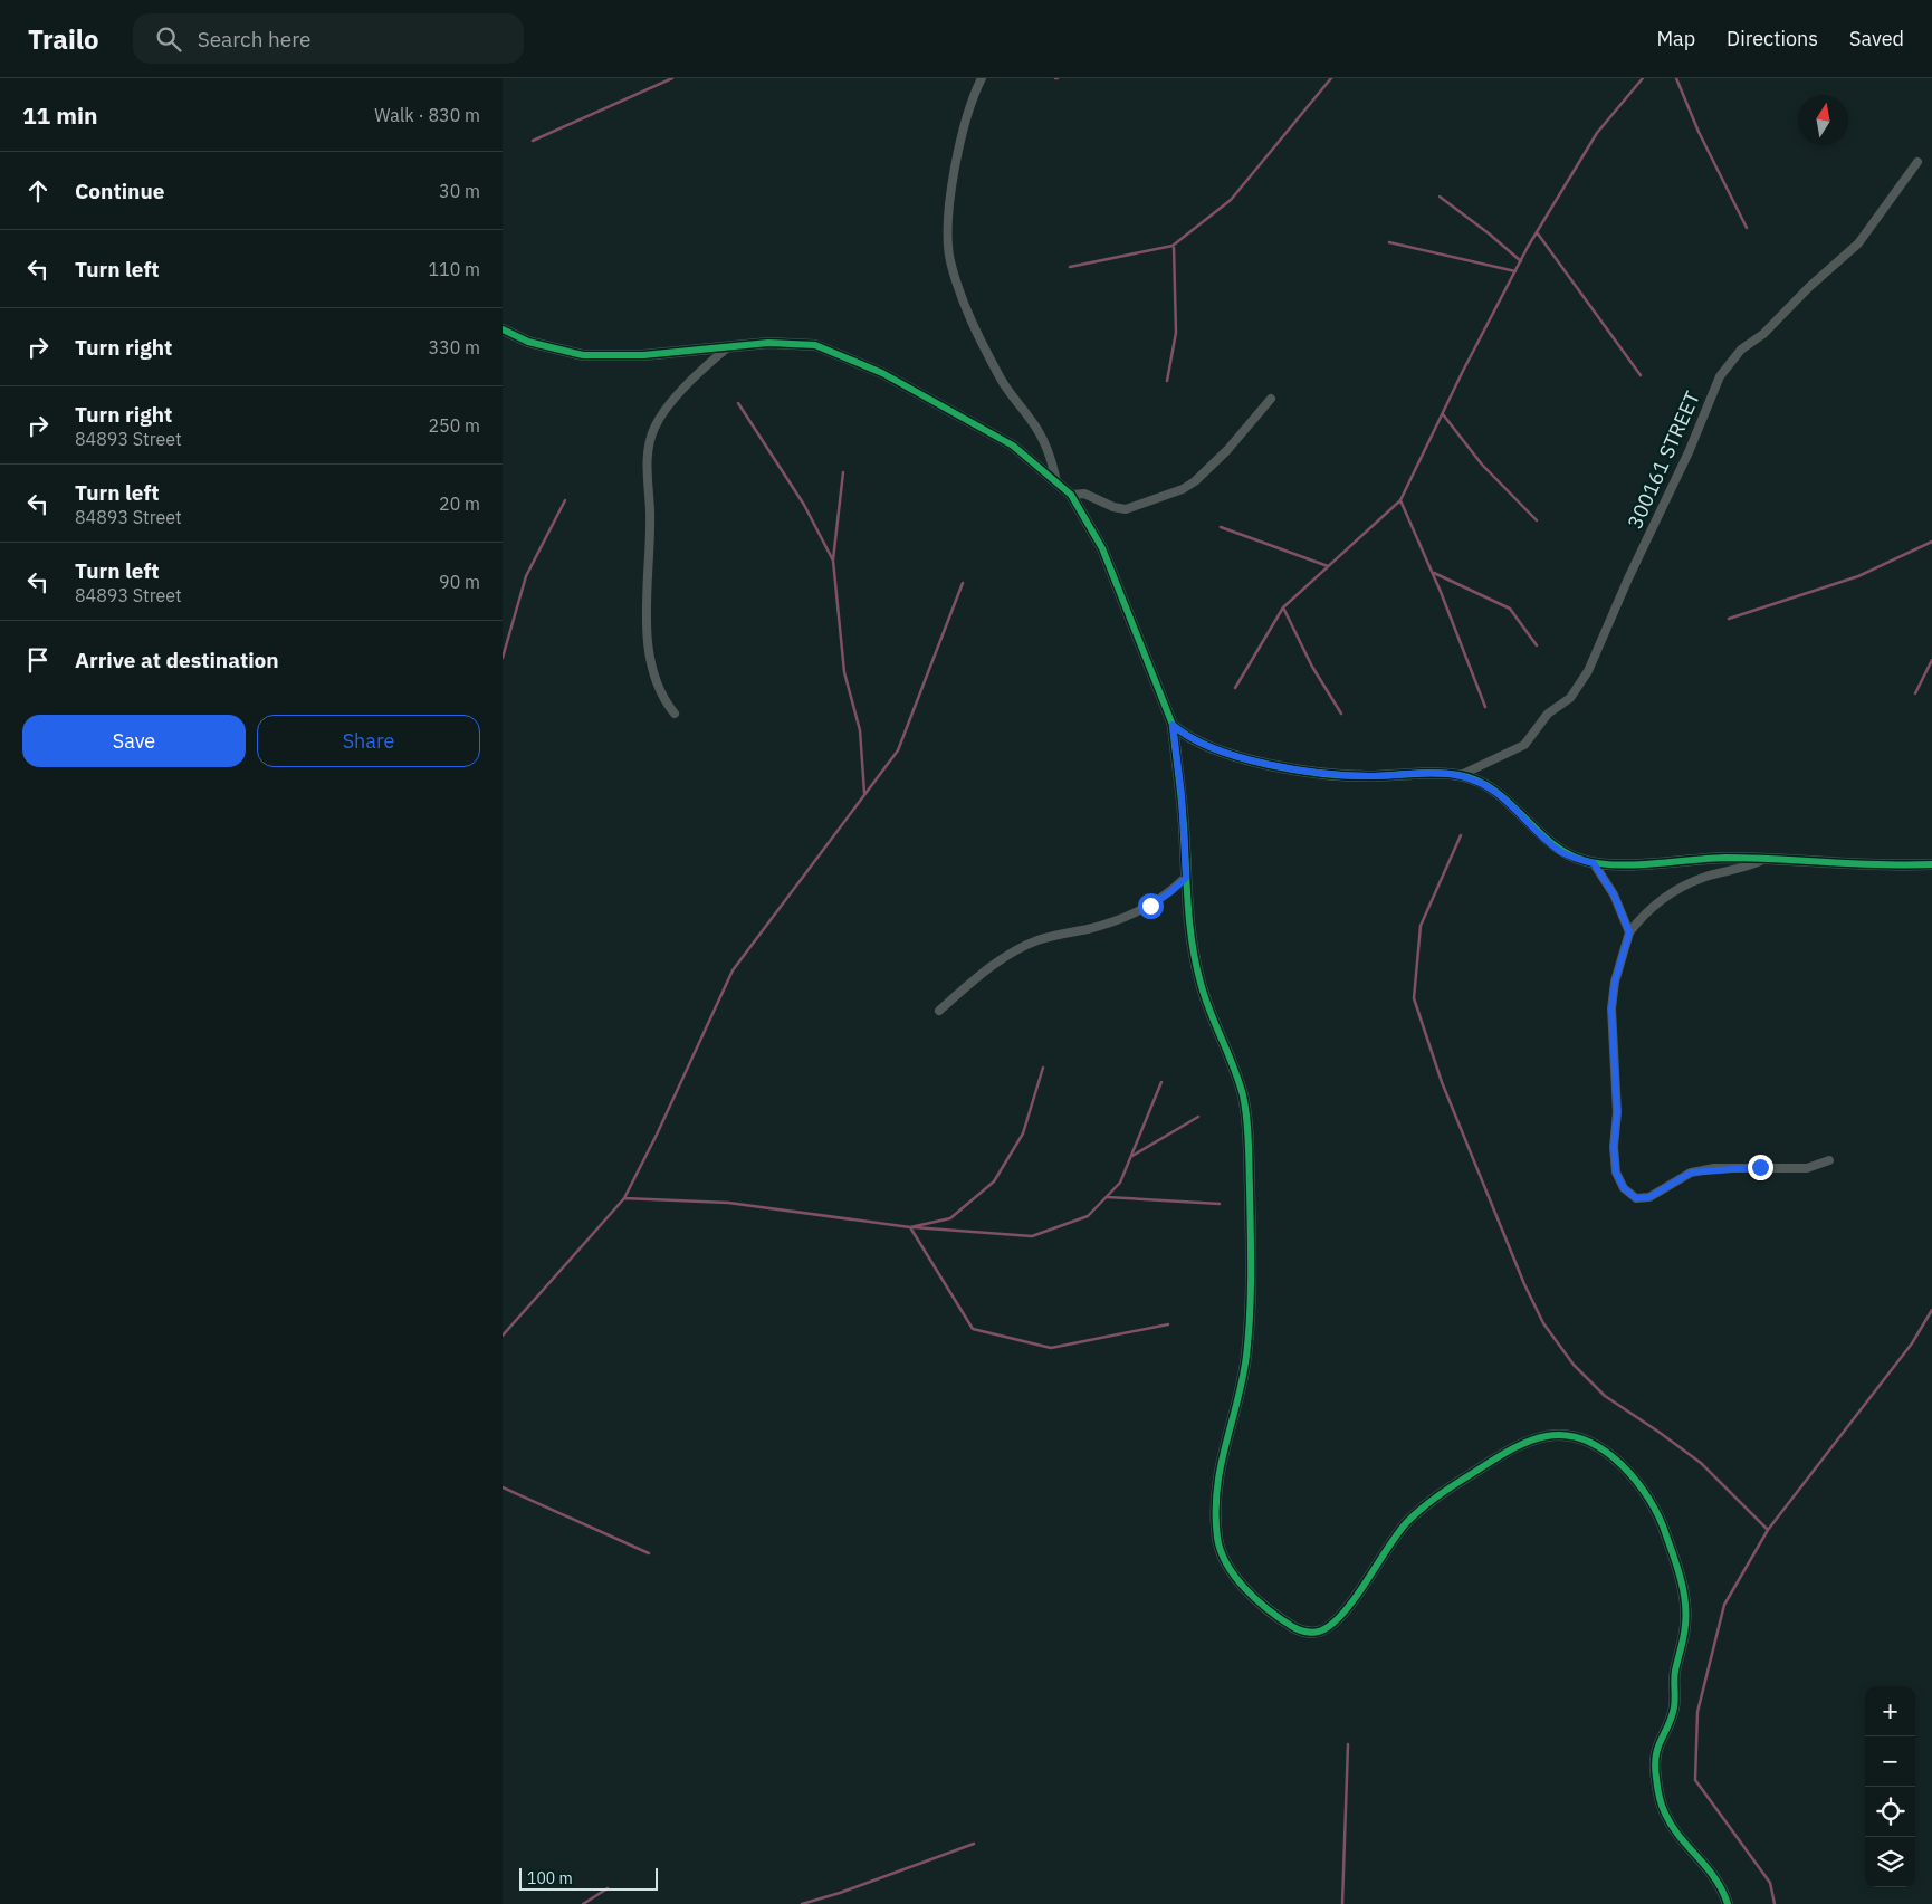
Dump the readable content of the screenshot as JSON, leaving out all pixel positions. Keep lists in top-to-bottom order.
{
  "streets": {
    "street": ["300161 STREET"]
  },
  "scale_bar": "100 m",
  "north": "top",
  "page": {
    "header": "Trailo",
    "search": "Search here",
    "nav": ["Map", "Directions", "Saved"],
    "heading": ["11 min", "Walk · 830 m"],
    "list": [
      ["Continue", "30 m"],
      ["Turn left", "110 m"],
      ["Turn right", "330 m"],
      ["Turn right", "84893 Street", "250 m"],
      ["Turn left", "84893 Street", "20 m"],
      ["Turn left", "84893 Street", "90 m"],
      "Arrive at destination"
    ],
    "buttons": ["Save", "Share"],
    "map_buttons": ["+", "−"],
    "scale": "100 m"
  }
}
